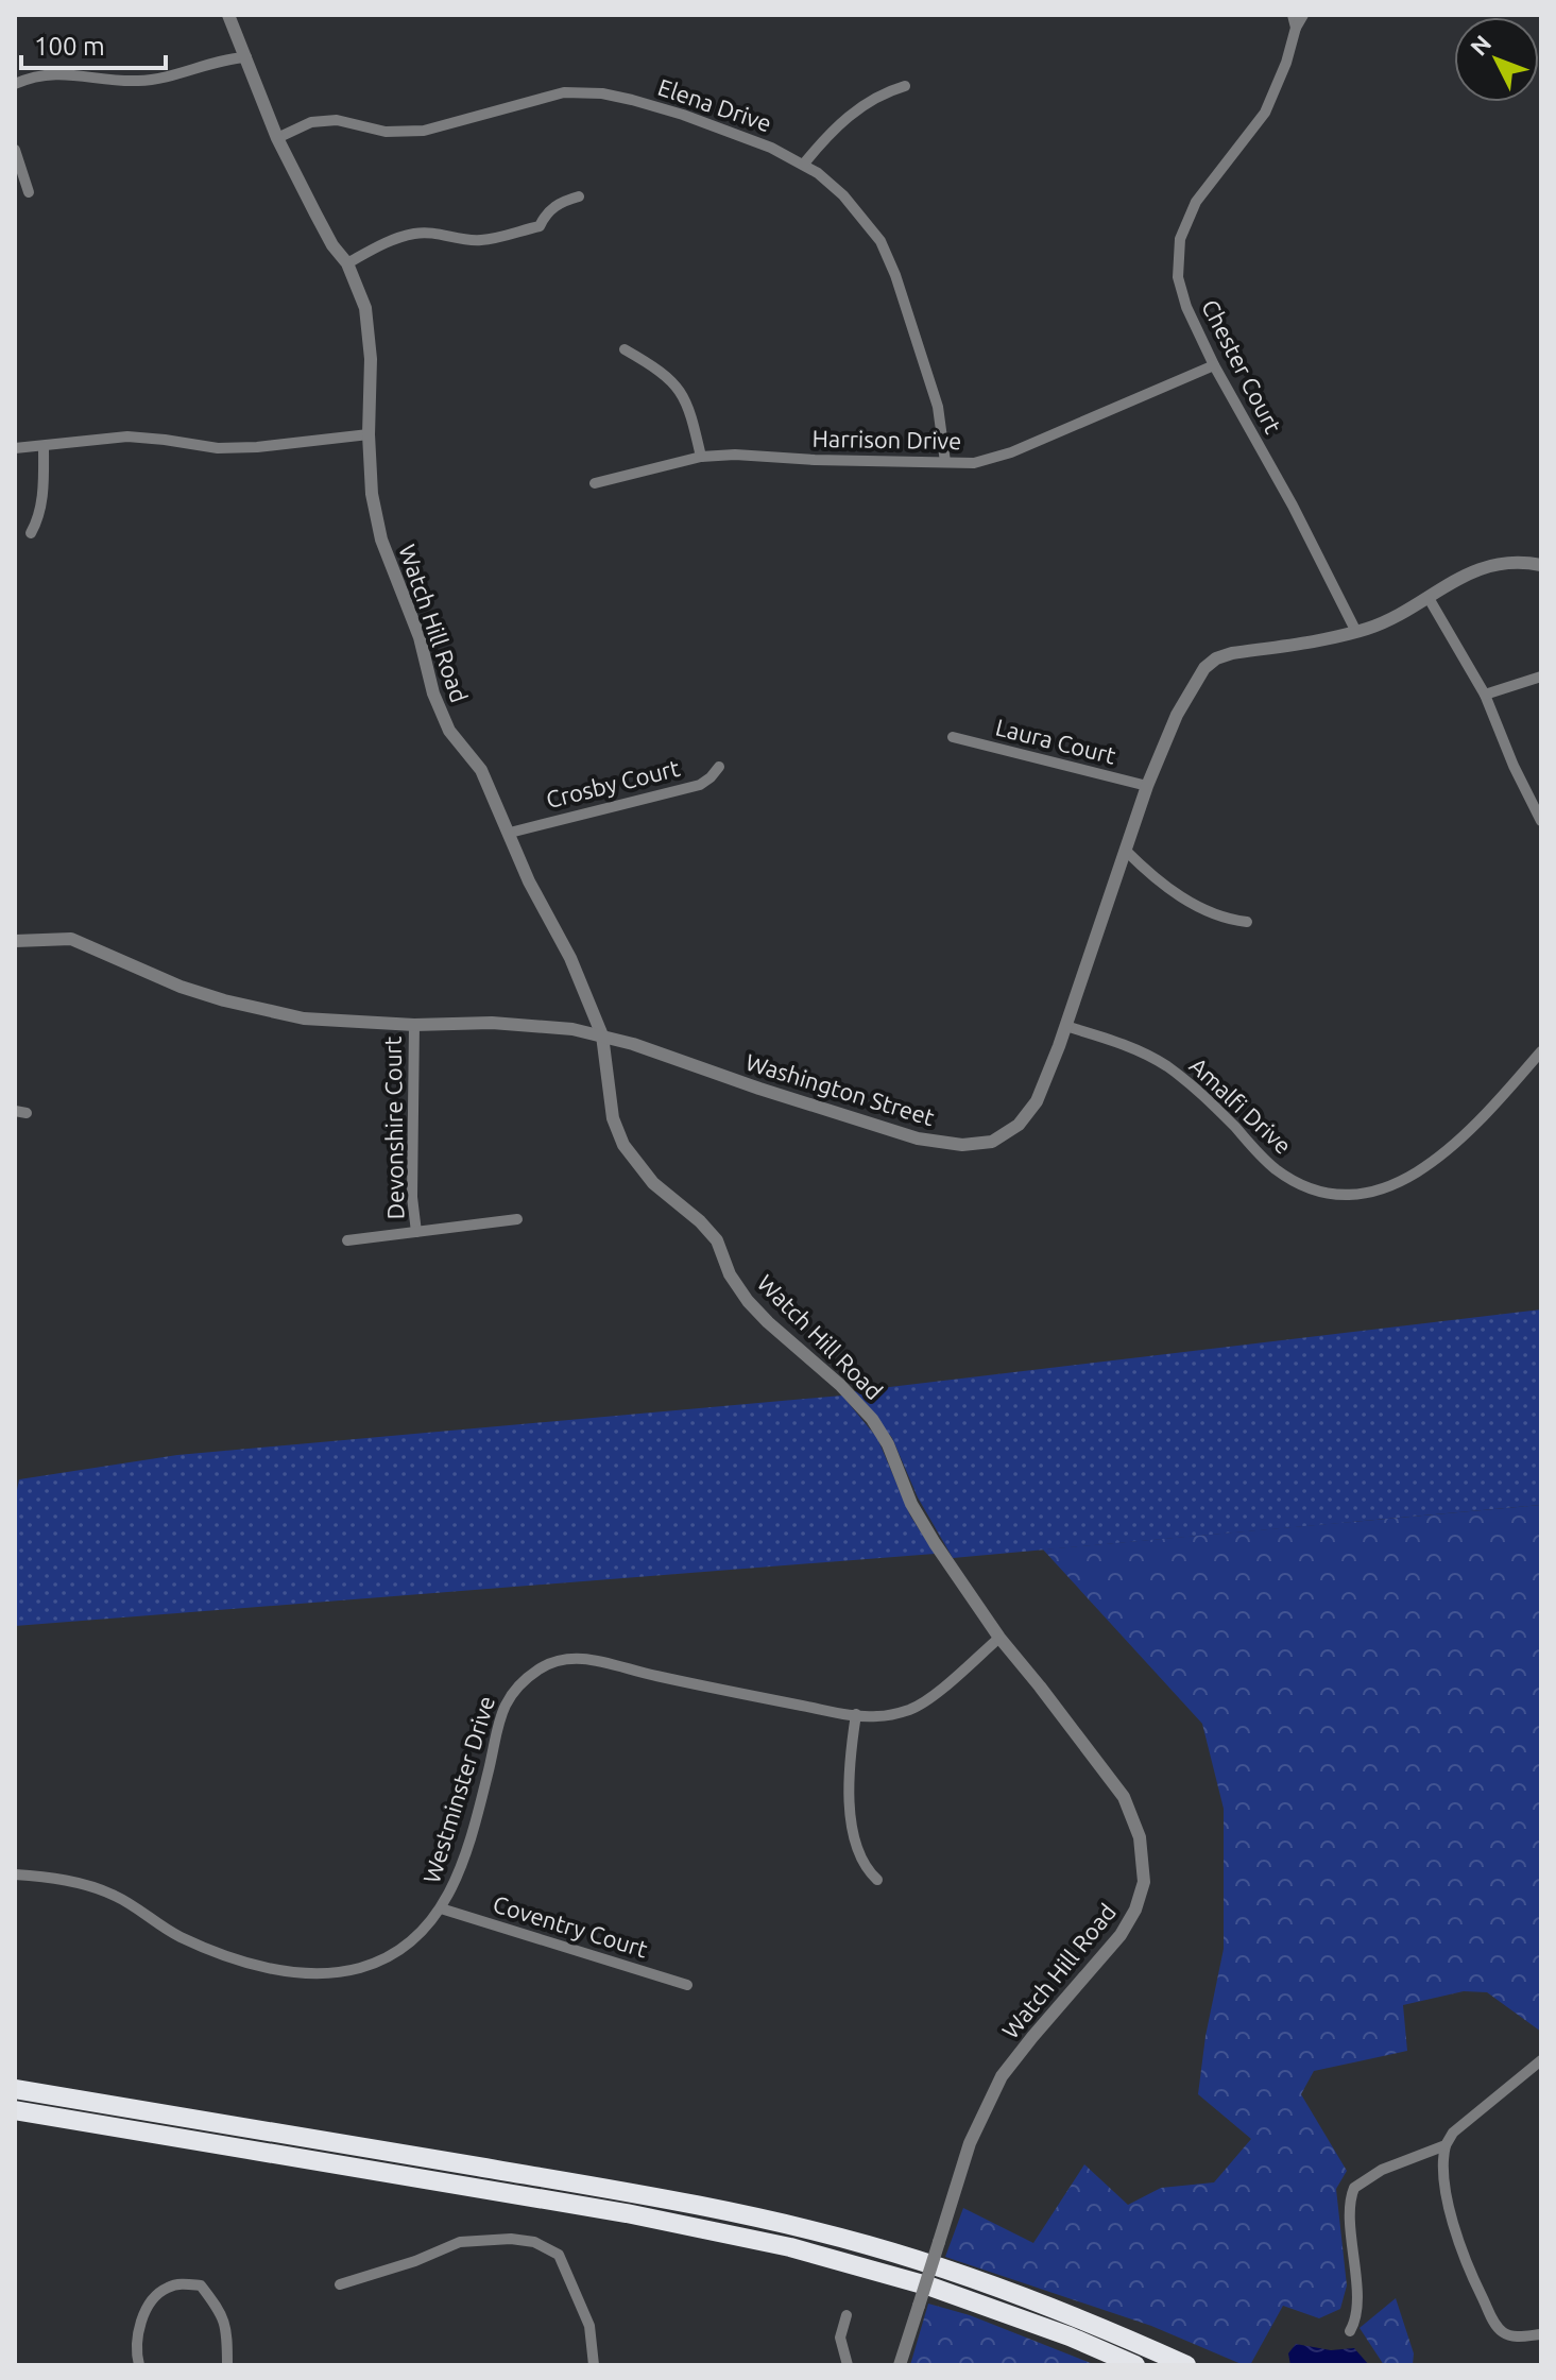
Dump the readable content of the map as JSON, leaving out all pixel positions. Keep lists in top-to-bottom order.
{
  "streets": {
    "street": [
      "Elena Drive",
      "Chester Court",
      "Harrison Drive",
      "Watch Hill Road",
      "Laura Court",
      "Crosby Court",
      "Washington Street",
      "Amalfi Drive",
      "Devonshire Court",
      "Westminster Drive",
      "Coventry Court"
    ]
  },
  "crossings": [
    ["Elena Drive", "Harrison Drive"],
    ["Elena Drive", "Watch Hill Road"],
    ["Chester Court", "Harrison Drive"],
    ["Chester Court", "Washington Street"],
    ["Watch Hill Road", "Crosby Court"],
    ["Watch Hill Road", "Washington Street"],
    ["Watch Hill Road", "Westminster Drive"],
    ["Laura Court", "Washington Street"],
    ["Washington Street", "Amalfi Drive"],
    ["Washington Street", "Devonshire Court"],
    ["Westminster Drive", "Coventry Court"]
  ],
  "scale_bar": "100 m",
  "north": "top left"
}
